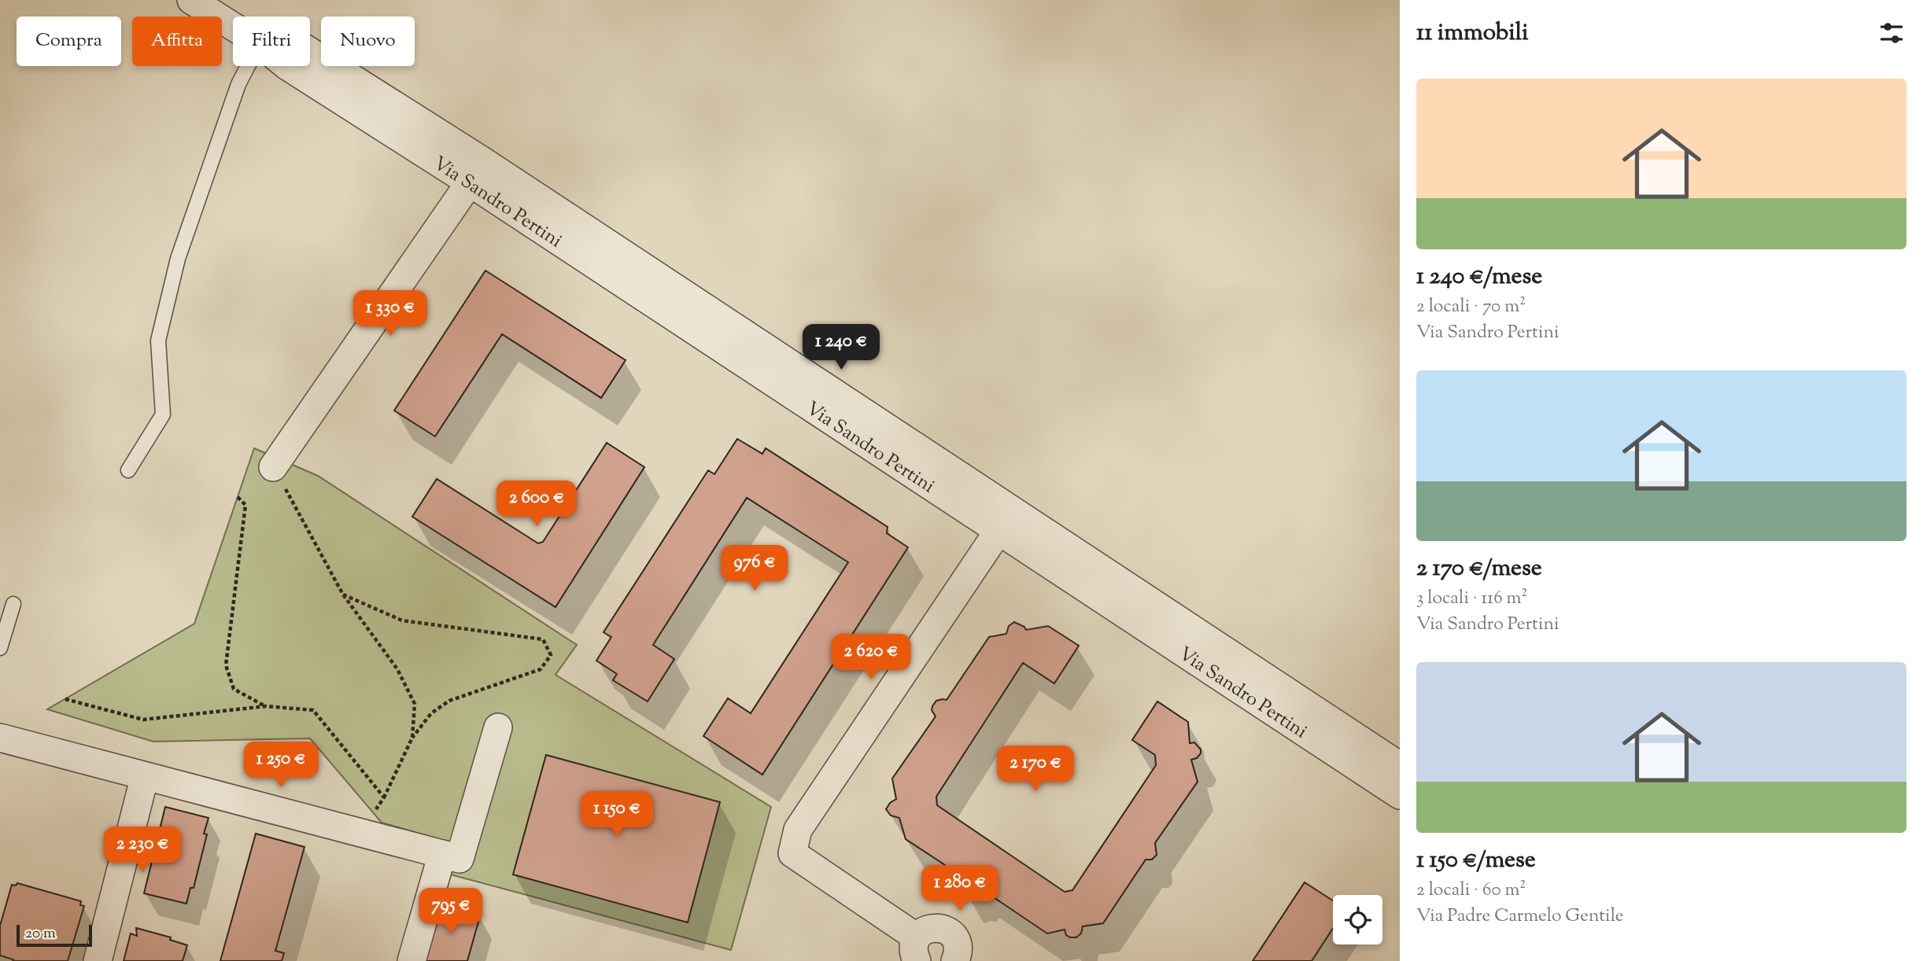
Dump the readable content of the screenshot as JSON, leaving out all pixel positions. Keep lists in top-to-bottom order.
{
  "streets": {
    "street": ["Via Sandro Pertini"]
  },
  "scale_bar": "20 m",
  "page": {
    "heading": "11 immobili",
    "chip": [
      "Compra",
      "Affitta",
      "Filtri",
      "Nuovo"
    ],
    "list": [
      {
        "name": "1 240 €/mese",
        "note": "2 locali · 70 m² · Via Sandro Pertini"
      },
      {
        "name": "2 170 €/mese",
        "note": "3 locali · 116 m² · Via Sandro Pertini"
      },
      {
        "name": "1 150 €/mese",
        "note": "2 locali · 60 m² · Via Padre Carmelo Gentile"
      }
    ],
    "price": [
      "1 330 €",
      "1 240 €",
      "2 600 €",
      "976 €",
      "2 620 €",
      "1 250 €",
      "2 170 €",
      "1 150 €",
      "2 230 €",
      "1 280 €",
      "795 €"
    ],
    "scale": "20 m"
  }
}
